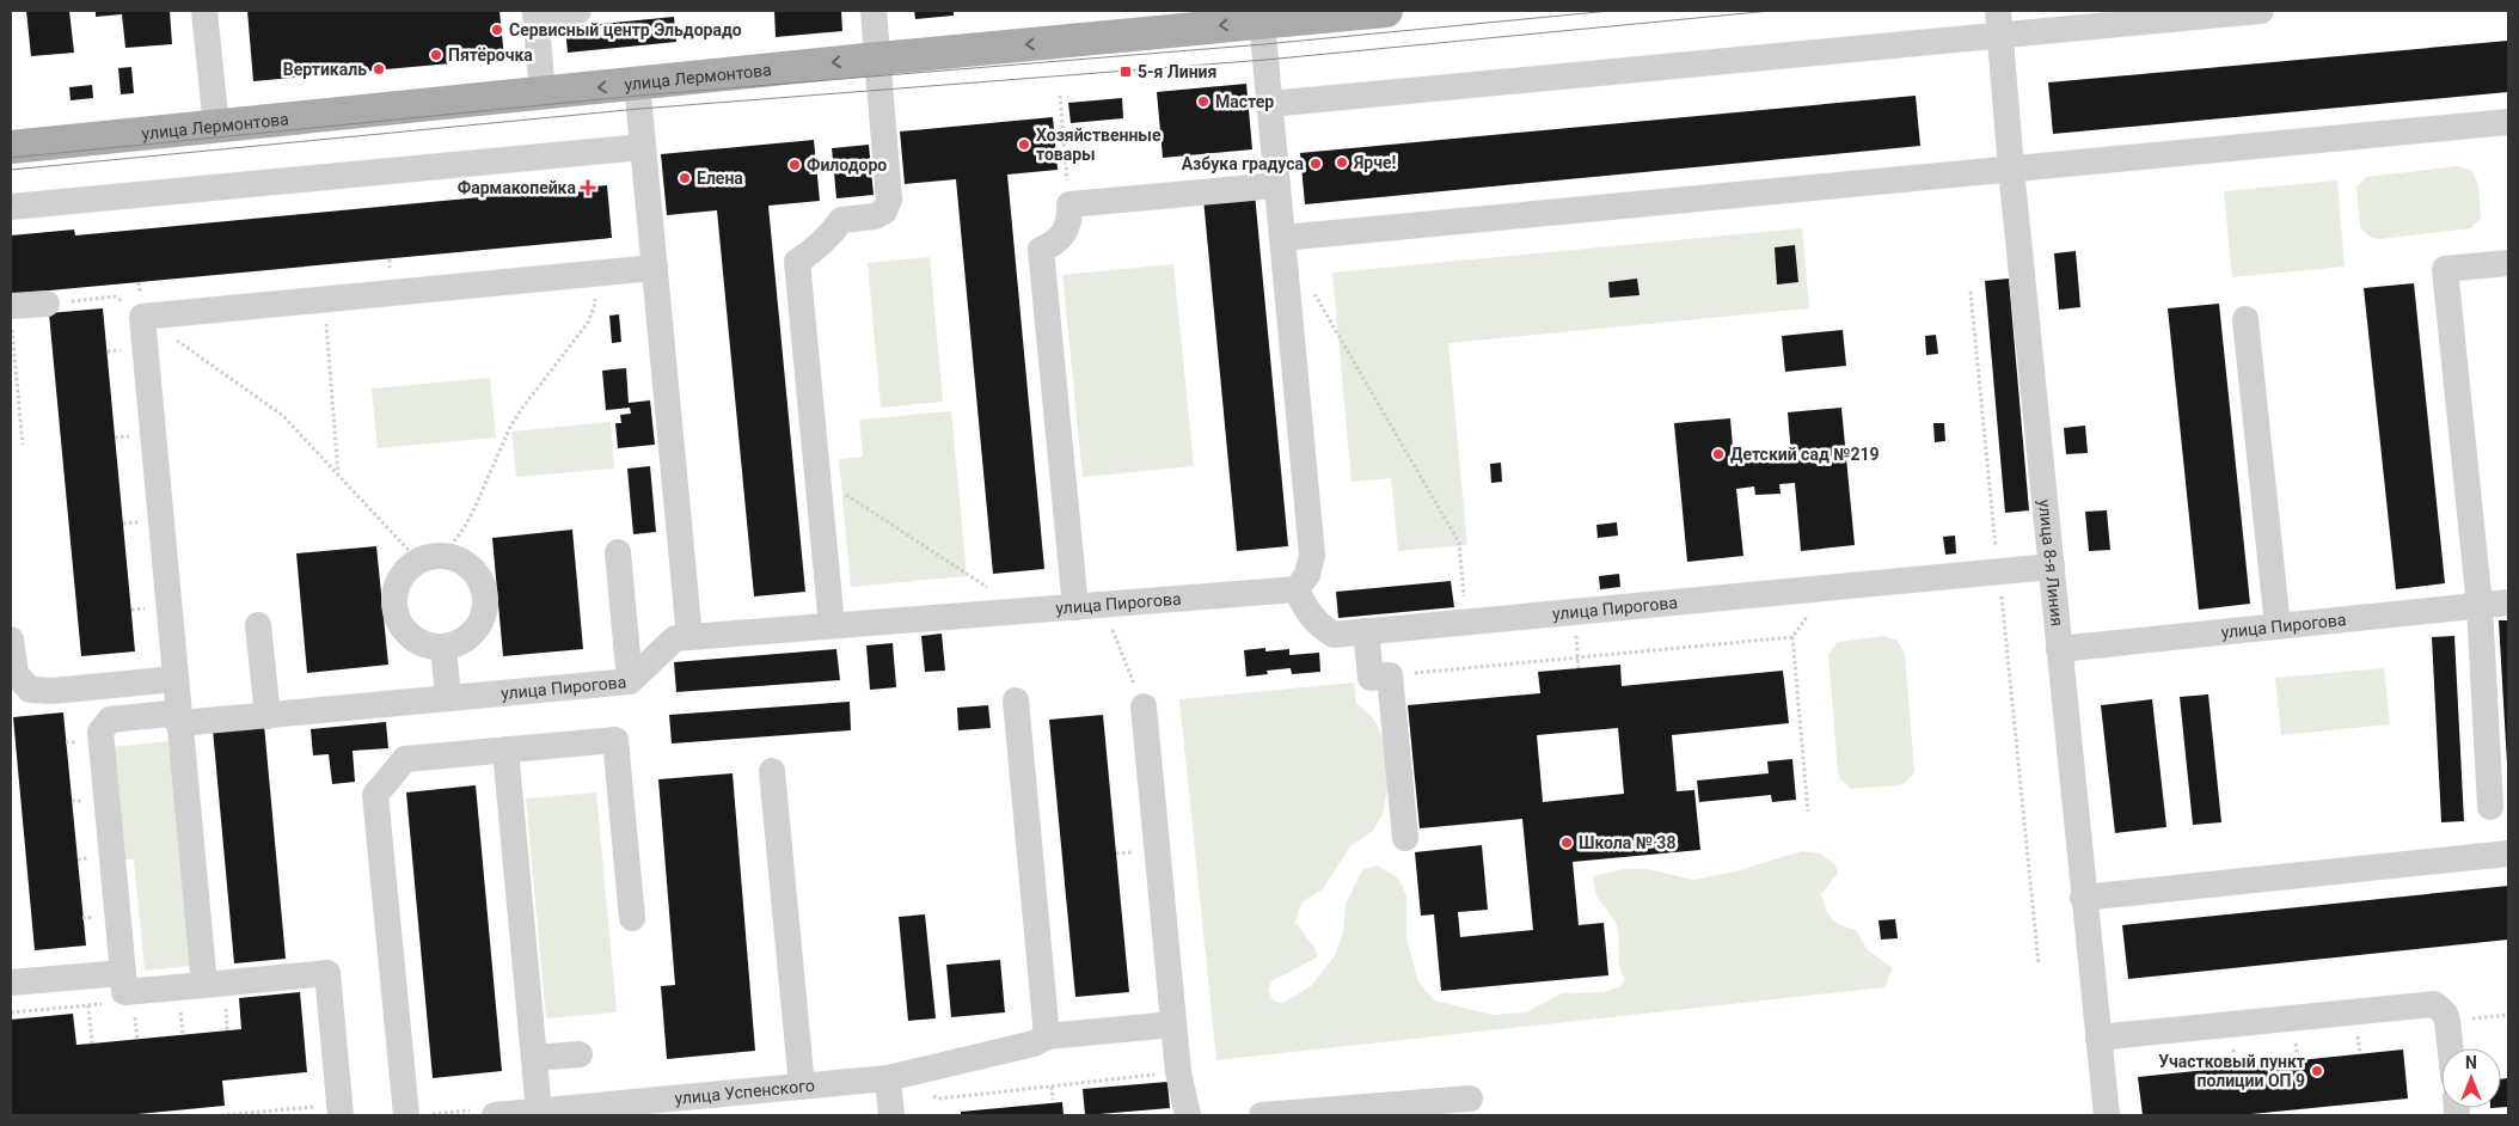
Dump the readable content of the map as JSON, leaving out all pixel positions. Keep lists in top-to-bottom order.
{
  "streets": {
    "main road": ["улица Лермонтова"],
    "street": ["улица 8-я Линия", "улица Пирогова", "улица Успенского"]
  },
  "crossings": [
    ["улица 8-я Линия", "улица Пирогова"]
  ],
  "one_way": ["улица Лермонтова"],
  "places": {
    "other": [
      "Сервисный центр Эльдорадо",
      "Пятёрочка",
      "Вертикаль",
      "Мастер",
      "Хозяйственные товары",
      "Ярче!",
      "Азбука градуса",
      "Филодоро",
      "Елена",
      "Детский сад №219",
      "Школа № 38",
      "Участковый пункт полиции ОП 9"
    ],
    "transit": ["5-я Линия"],
    "health": ["Фармакопейка"]
  },
  "north": "top"
}
